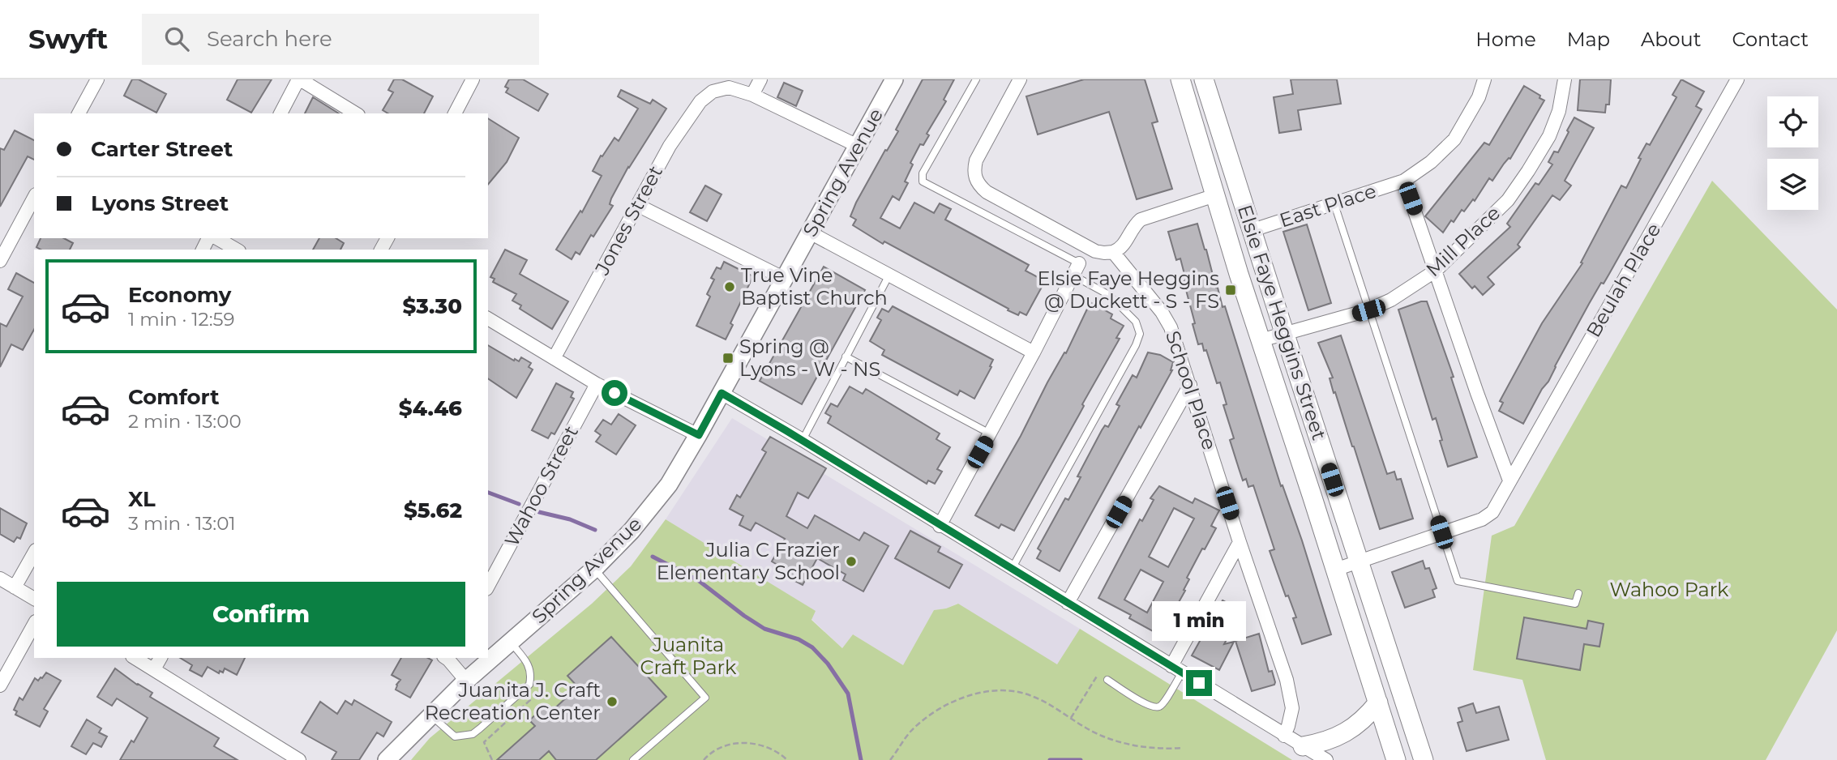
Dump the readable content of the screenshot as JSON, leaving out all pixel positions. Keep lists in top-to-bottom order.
{
  "streets": {
    "main road": ["Elsie Faye Heggins Street"],
    "street": [
      "Spring Avenue",
      "East Place",
      "Jones Street",
      "Mill Place",
      "Beulah Place",
      "School Place",
      "Wahoo Street"
    ]
  },
  "crossings": [
    ["East Place", "Elsie Faye Heggins Street"],
    ["Mill Place", "Elsie Faye Heggins Street"],
    ["Beulah Place", "Elsie Faye Heggins Street"]
  ],
  "parks": ["Wahoo Park", "Juanita Craft Park"],
  "places": {
    "other": ["True Vine Baptist Church", "Julia C Frazier Elementary School", "Juanita J. Craft Recreation Center"],
    "transit": ["Elsie Faye Heggins @ Duckett - S - FS", "Spring @ Lyons - W - NS"]
  },
  "page": {
    "header": "Swyft",
    "search": "Search here",
    "nav": [
      "Home",
      "Map",
      "About",
      "Contact"
    ],
    "banner": ["Carter Street", "Lyons Street"],
    "list": [
      {
        "name": "Economy",
        "note": "1 min · 12:59",
        "value": "$3.30"
      },
      {
        "name": "Comfort",
        "note": "2 min · 13:00",
        "value": "$4.46"
      },
      {
        "name": "XL",
        "note": "3 min · 13:01",
        "value": "$5.62"
      }
    ],
    "buttons": "Confirm",
    "bubble": "1 min"
  }
}
